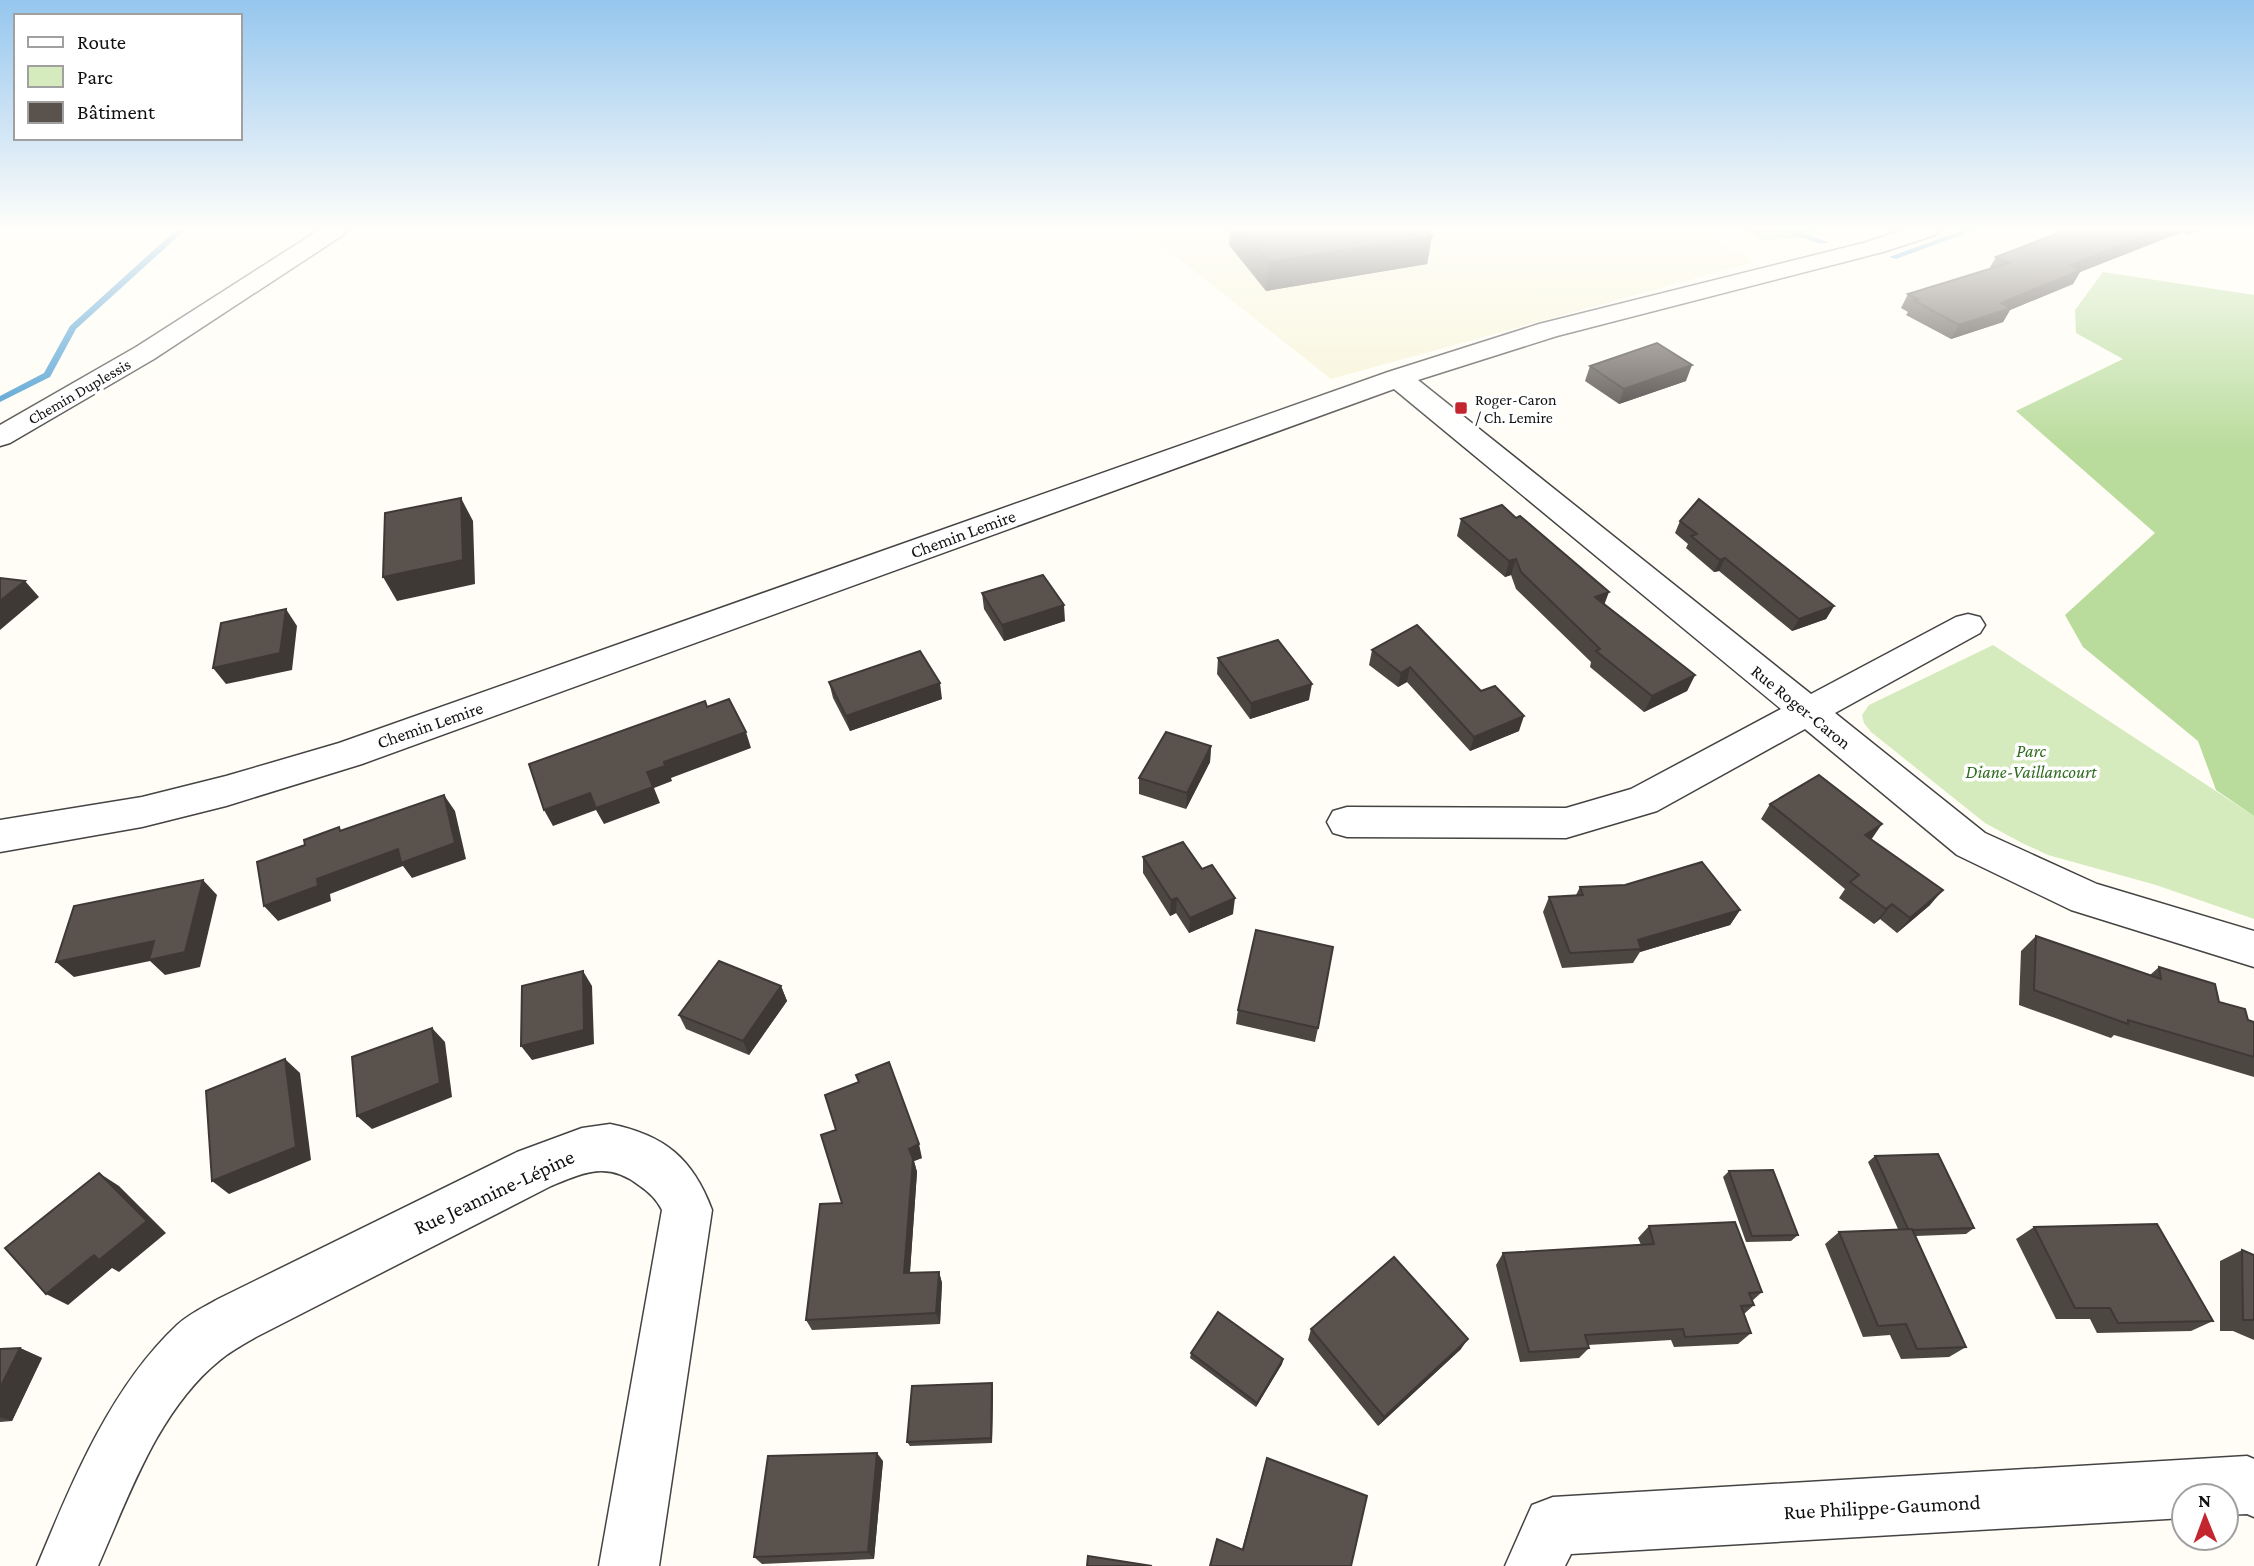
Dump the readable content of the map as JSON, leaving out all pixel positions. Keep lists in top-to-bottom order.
{
  "streets": {
    "street": [
      "Chemin Duplessis",
      "Chemin Lemire",
      "Rue Roger-Caron",
      "Rue Jeannine-Lépine",
      "Rue Philippe-Gaumond"
    ]
  },
  "crossings": [
    ["Chemin Lemire", "Rue Roger-Caron"]
  ],
  "parks": ["Parc Diane-Vaillancourt"],
  "places": {
    "transit": ["Roger-Caron / Ch. Lemire"]
  },
  "legend": ["Route", "Parc", "Bâtiment"],
  "north": "top"
}
